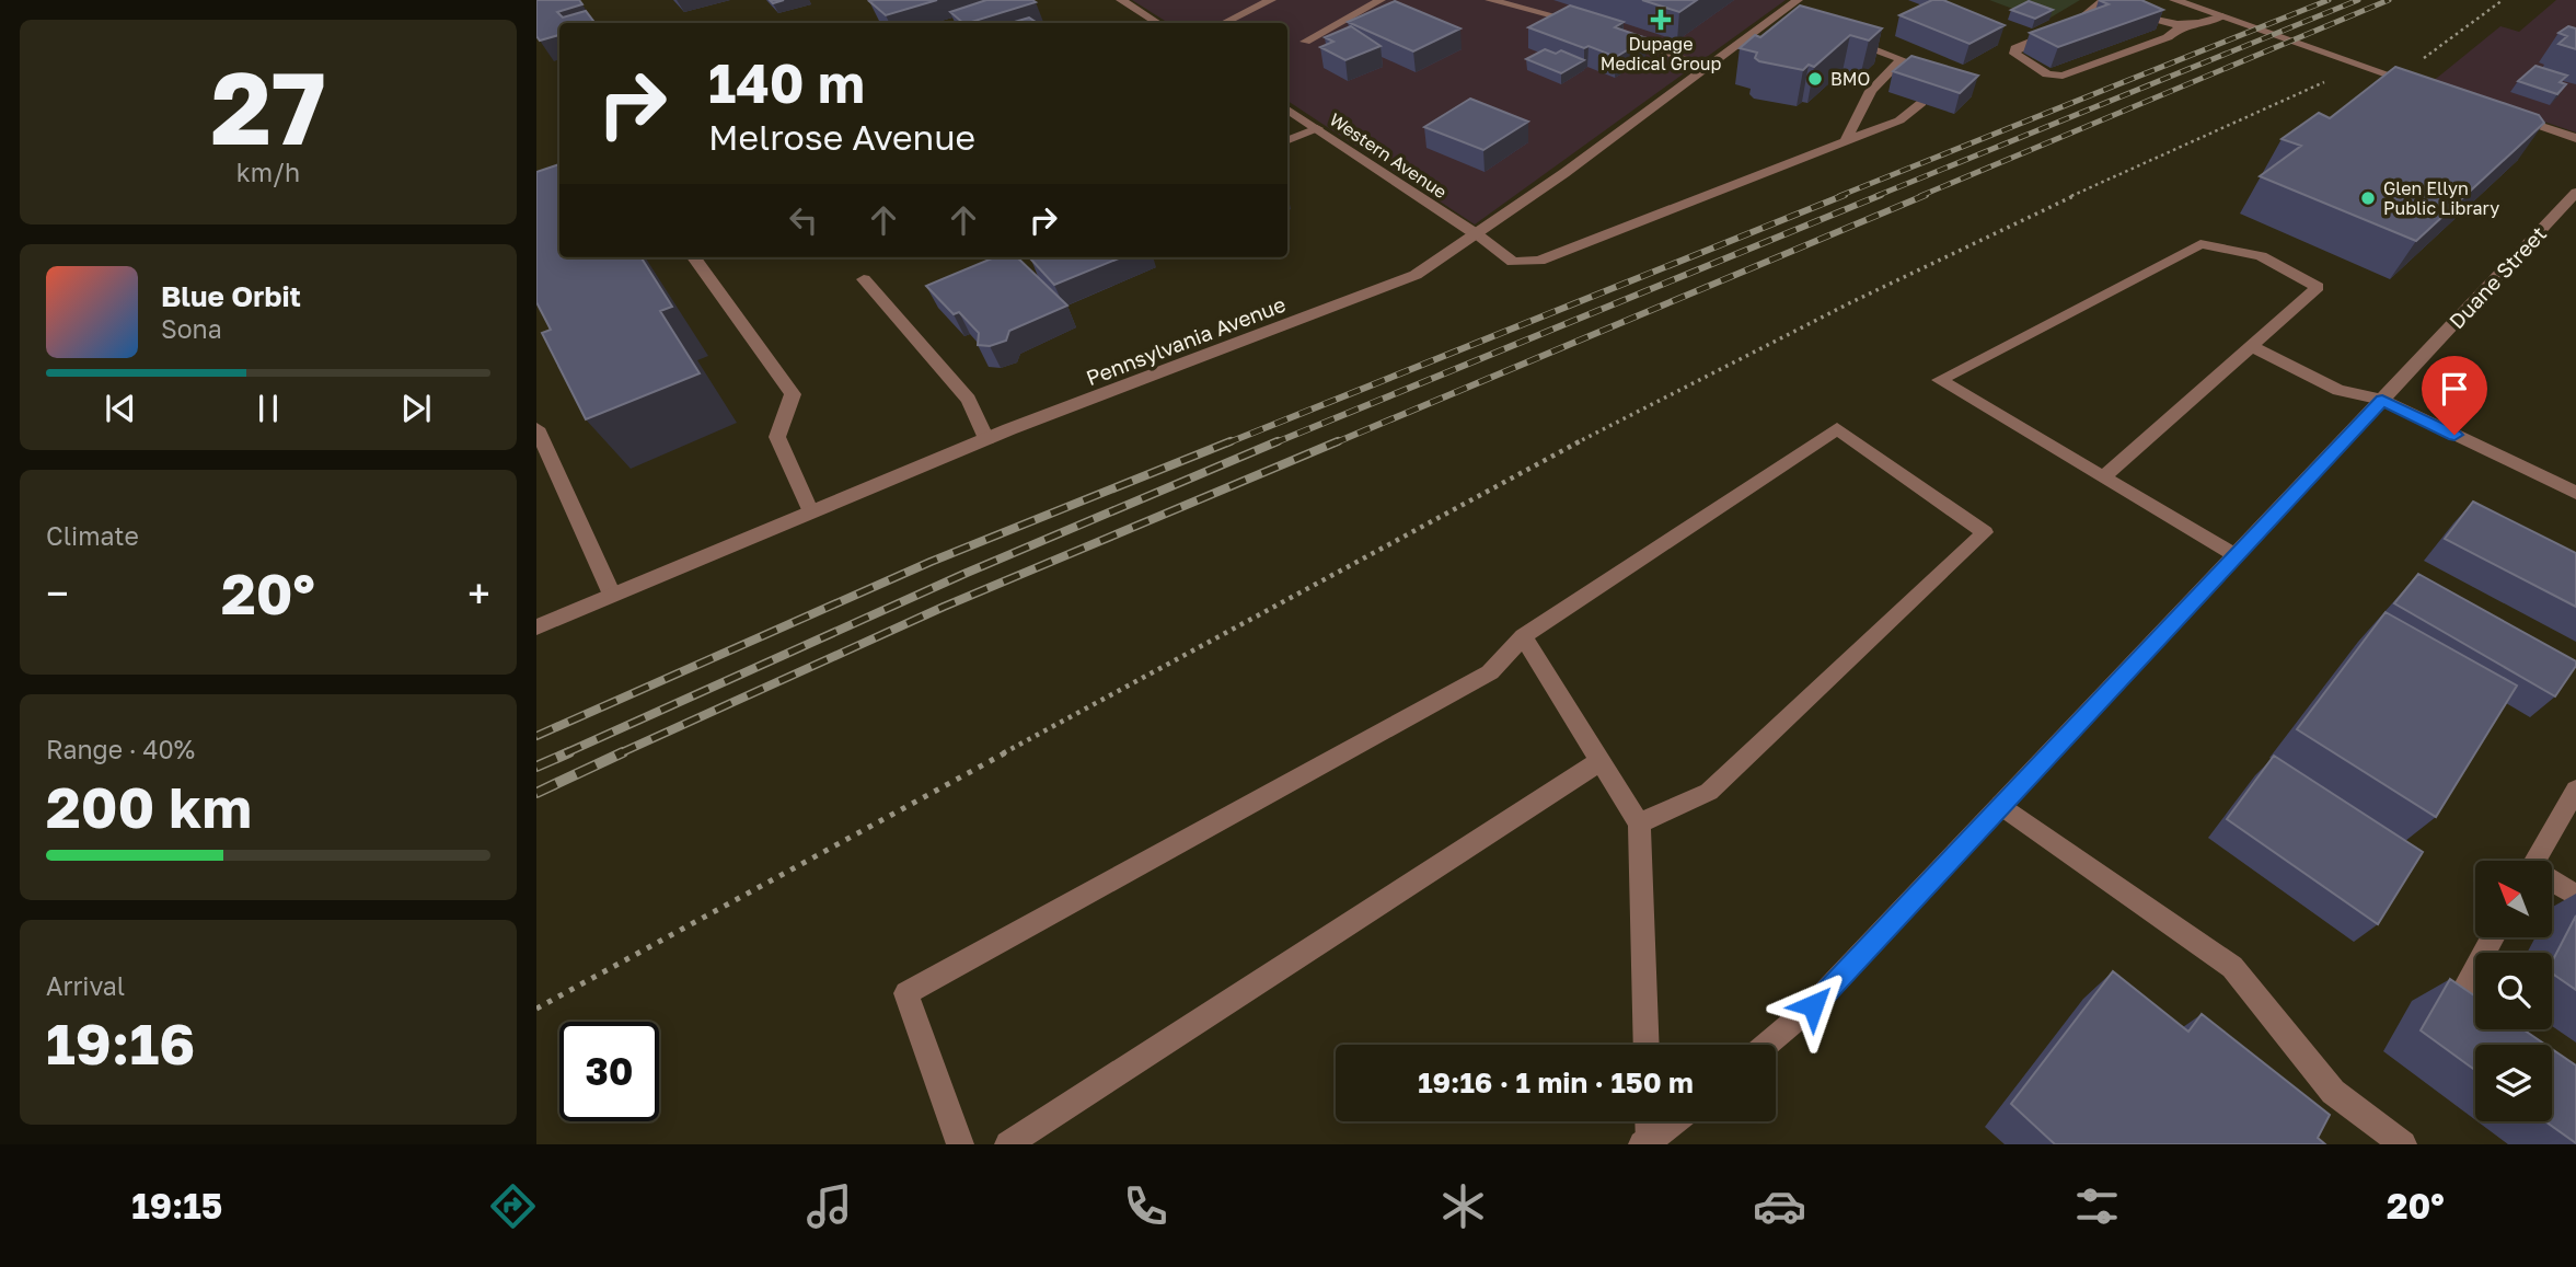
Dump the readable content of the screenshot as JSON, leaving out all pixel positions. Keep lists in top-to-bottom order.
{
  "streets": {
    "street": ["Western Avenue", "Duane Street", "Pennsylvania Avenue"]
  },
  "crossings": [
    ["Western Avenue", "Pennsylvania Avenue"]
  ],
  "places": {
    "health": ["Dupage Medical Group"],
    "other": ["BMO", "Glen Ellyn Public Library"]
  },
  "north": "top left",
  "page": {
    "tile": [
      ["27", "km/h"],
      "Climate",
      ["Range · 40%", "200 km"],
      ["Arrival", "19:16"]
    ],
    "turn": ["140 m", "Melrose Avenue"],
    "song": ["Blue Orbit", "Sona"],
    "heat": ["−", "20°", "+"],
    "limit": "30",
    "trip": "19:16 · 1 min · 150 m",
    "tabs": ["19:15", "20°"]
  }
}
